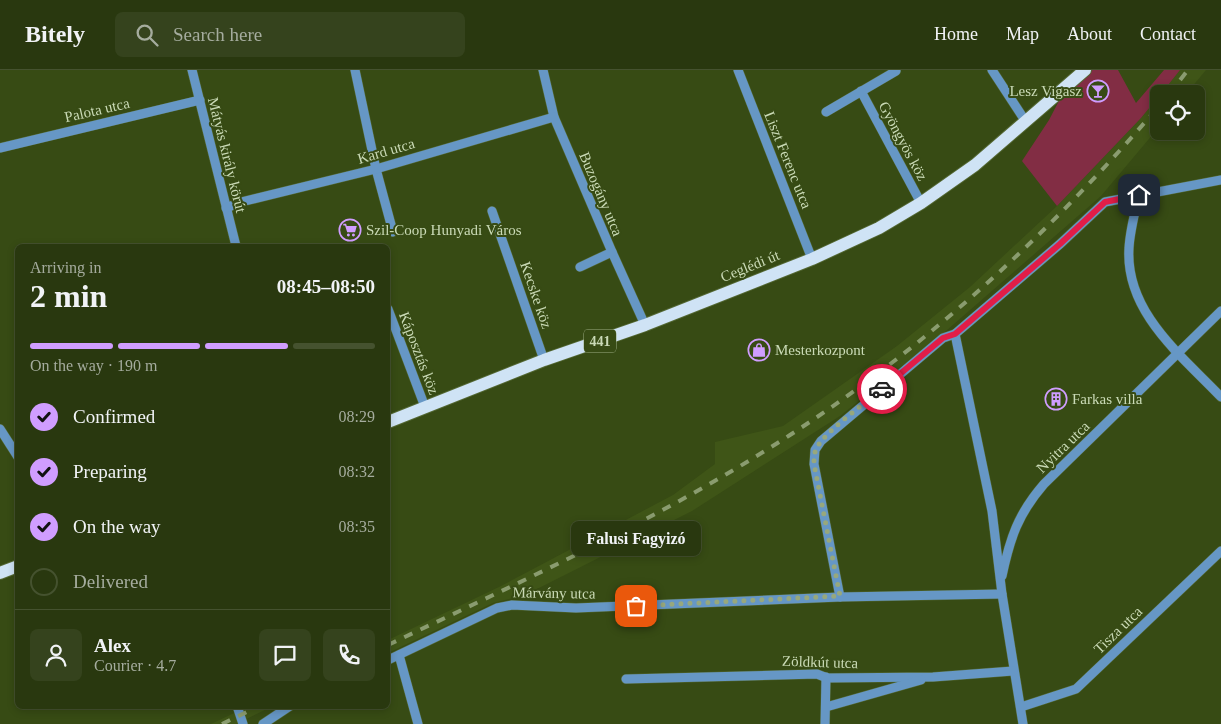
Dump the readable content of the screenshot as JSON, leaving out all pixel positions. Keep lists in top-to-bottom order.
{
  "streets": {
    "main road": ["Ceglédi út", "441"],
    "street": [
      "Palota utca",
      "Gyöngyös köz",
      "Kard utca",
      "Mátyás király körút",
      "Liszt Ferenc utca",
      "Buzogány utca",
      "Kecske köz",
      "Káposztás köz",
      "Nyitra utca",
      "Márvány utca",
      "Tisza utca",
      "Zöldkút utca"
    ]
  },
  "crossings": [
    ["Palota utca", "Mátyás király körút"],
    ["Gyöngyös köz", "Ceglédi út"],
    ["Kard utca", "Mátyás király körút"],
    ["Kard utca", "Buzogány utca"],
    ["Liszt Ferenc utca", "Ceglédi út"],
    ["Buzogány utca", "Ceglédi út"],
    ["Ceglédi út", "Kecske köz"],
    ["Ceglédi út", "Káposztás köz"],
    ["Nyitra utca", "Márvány utca"],
    ["Nyitra utca", "Tisza utca"],
    ["Nyitra utca", "Zöldkút utca"]
  ],
  "places": {
    "bar": ["Lesz Vigasz"],
    "supermarket": ["Szil-Coop Hunyadi Város"],
    "shop": ["Mesterkozpont"],
    "building": ["Farkas villa"],
    "other": ["Falusi Fagyizó"]
  },
  "page": {
    "header": "Bitely",
    "search": "Search here",
    "nav": [
      "Home",
      "Map",
      "About",
      "Contact"
    ],
    "heading": ["2 min", "Arriving in", "08:45–08:50"],
    "panel": ["Alex", "Courier · 4.7"],
    "bar": "On the way · 190 m",
    "list": [
      ["Confirmed", "08:29"],
      ["Preparing", "08:32"],
      ["On the way", "08:35"],
      "Delivered"
    ],
    "bubble": "Falusi Fagyizó"
  }
}
